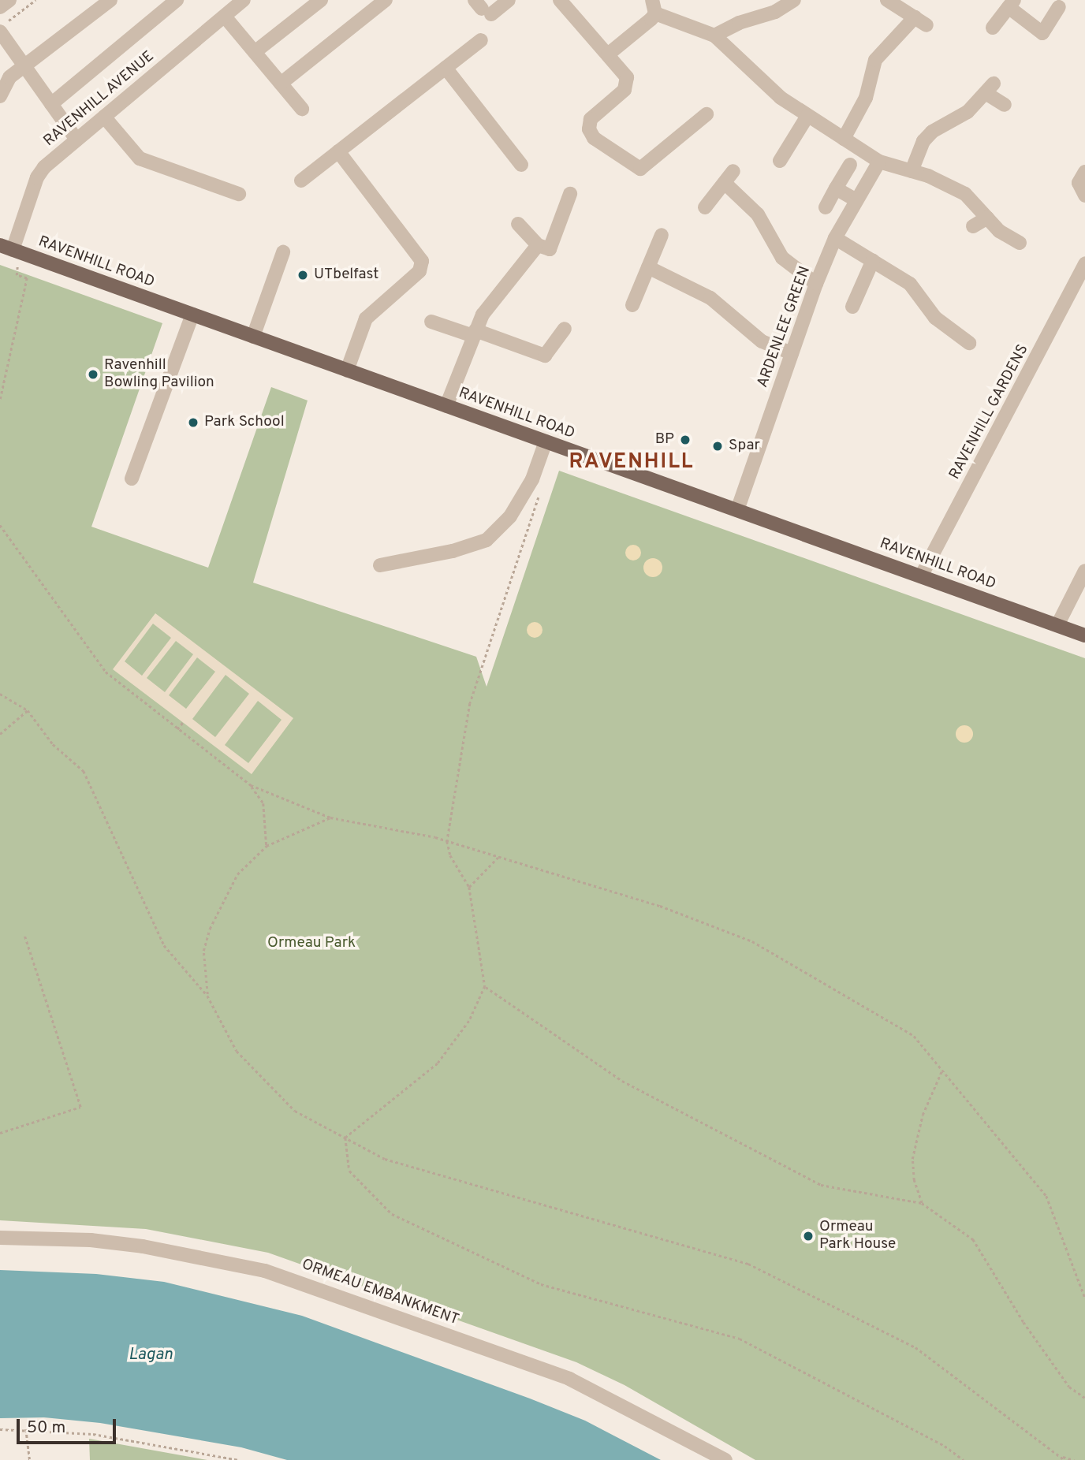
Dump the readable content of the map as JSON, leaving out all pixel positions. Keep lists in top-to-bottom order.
{
  "streets": {
    "main road": ["RAVENHILL ROAD"],
    "street": [
      "RAVENHILL AVENUE",
      "ARDENLEE GREEN",
      "RAVENHILL GARDENS",
      "ORMEAU EMBANKMENT"
    ]
  },
  "crossings": [
    ["RAVENHILL AVENUE", "RAVENHILL ROAD"],
    ["RAVENHILL ROAD", "ARDENLEE GREEN"],
    ["RAVENHILL ROAD", "RAVENHILL GARDENS"]
  ],
  "districts": ["RAVENHILL"],
  "water": ["Lagan"],
  "parks": ["Ormeau Park"],
  "places": [
    "UTbelfast",
    "Ravenhill Bowling Pavilion",
    "Park School",
    "BP",
    "Spar",
    "Ormeau Park House"
  ],
  "scale_bar": "50 m"
}
